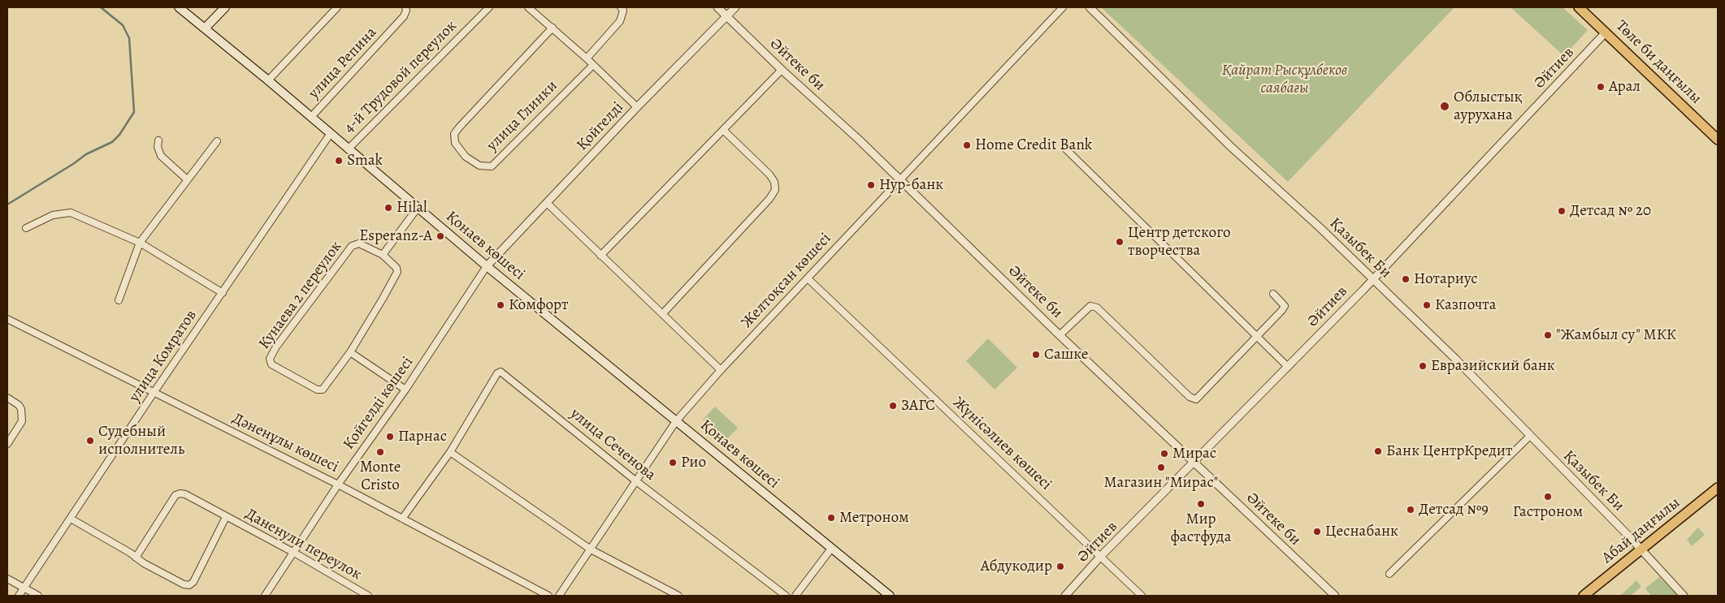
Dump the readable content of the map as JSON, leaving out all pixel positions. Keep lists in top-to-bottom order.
{
  "streets": {
    "main road": ["Төле би даңғылы", "Қонаев көшесі", "Абай даңғылы"],
    "street": [
      "улица Репина",
      "Әйтеке би",
      "Әйтиев",
      "4-й Трудовой переулок",
      "улица Глинки",
      "Қойгелді",
      "Қазыбек Би",
      "Желтоқсан көшесі",
      "Кунаева 2 переулок",
      "улица Комратов",
      "Қойгелді көшесі",
      "Дәненұлы көшесі",
      "Жүнісәлиев көшесі",
      "улица Сеченова",
      "Даненули переулок"
    ]
  },
  "crossings": [
    ["Төле би даңғылы", "Әйтиев"],
    ["улица Репина", "Қонаев көшесі"],
    ["Әйтеке би", "Әйтиев"],
    ["Әйтеке би", "Қойгелді"],
    ["Әйтеке би", "Желтоқсан көшесі"],
    ["Әйтиев", "Қазыбек Би"],
    ["Әйтиев", "Жүнісәлиев көшесі"],
    ["4-й Трудовой переулок", "Қонаев көшесі"],
    ["Қойгелді", "Қонаев көшесі"],
    ["Қойгелді", "Қойгелді көшесі"],
    ["Қонаев көшесі", "Желтоқсан көшесі"],
    ["Қонаев көшесі", "улица Комратов"],
    ["Қонаев көшесі", "Қойгелді көшесі"],
    ["Қазыбек Би", "Абай даңғылы"],
    ["Желтоқсан көшесі", "Жүнісәлиев көшесі"],
    ["Желтоқсан көшесі", "улица Сеченова"],
    ["улица Комратов", "Дәненұлы көшесі"],
    ["улица Комратов", "Даненули переулок"],
    ["Қойгелді көшесі", "Дәненұлы көшесі"],
    ["Қойгелді көшесі", "Даненули переулок"],
    ["Дәненұлы көшесі", "улица Сеченова"]
  ],
  "parks": ["Қайрат Рысқұлбеков саябағы"],
  "places": [
    "Арал",
    "Облыстық аурухана",
    "Home Credit Bank",
    "Smak",
    "Нур-банк",
    "Hilal",
    "Детсад № 20",
    "Esperanz-A",
    "Центр детского творчества",
    "Нотариус",
    "Комфорт",
    "Казпочта",
    "\"Жамбыл су\" МКК",
    "Сашке",
    "Евразийский банк",
    "ЗАГС",
    "Парнас",
    "Судебный исполнитель",
    "Банк ЦентрКредит",
    "Monte Cristo",
    "Мирас",
    "Рио",
    "Магазин \"Мирас\"",
    "Гастроном",
    "Мир фастфуда",
    "Детсад №9",
    "Метроном",
    "Цеснабанк",
    "Абдукодир"
  ]
}
